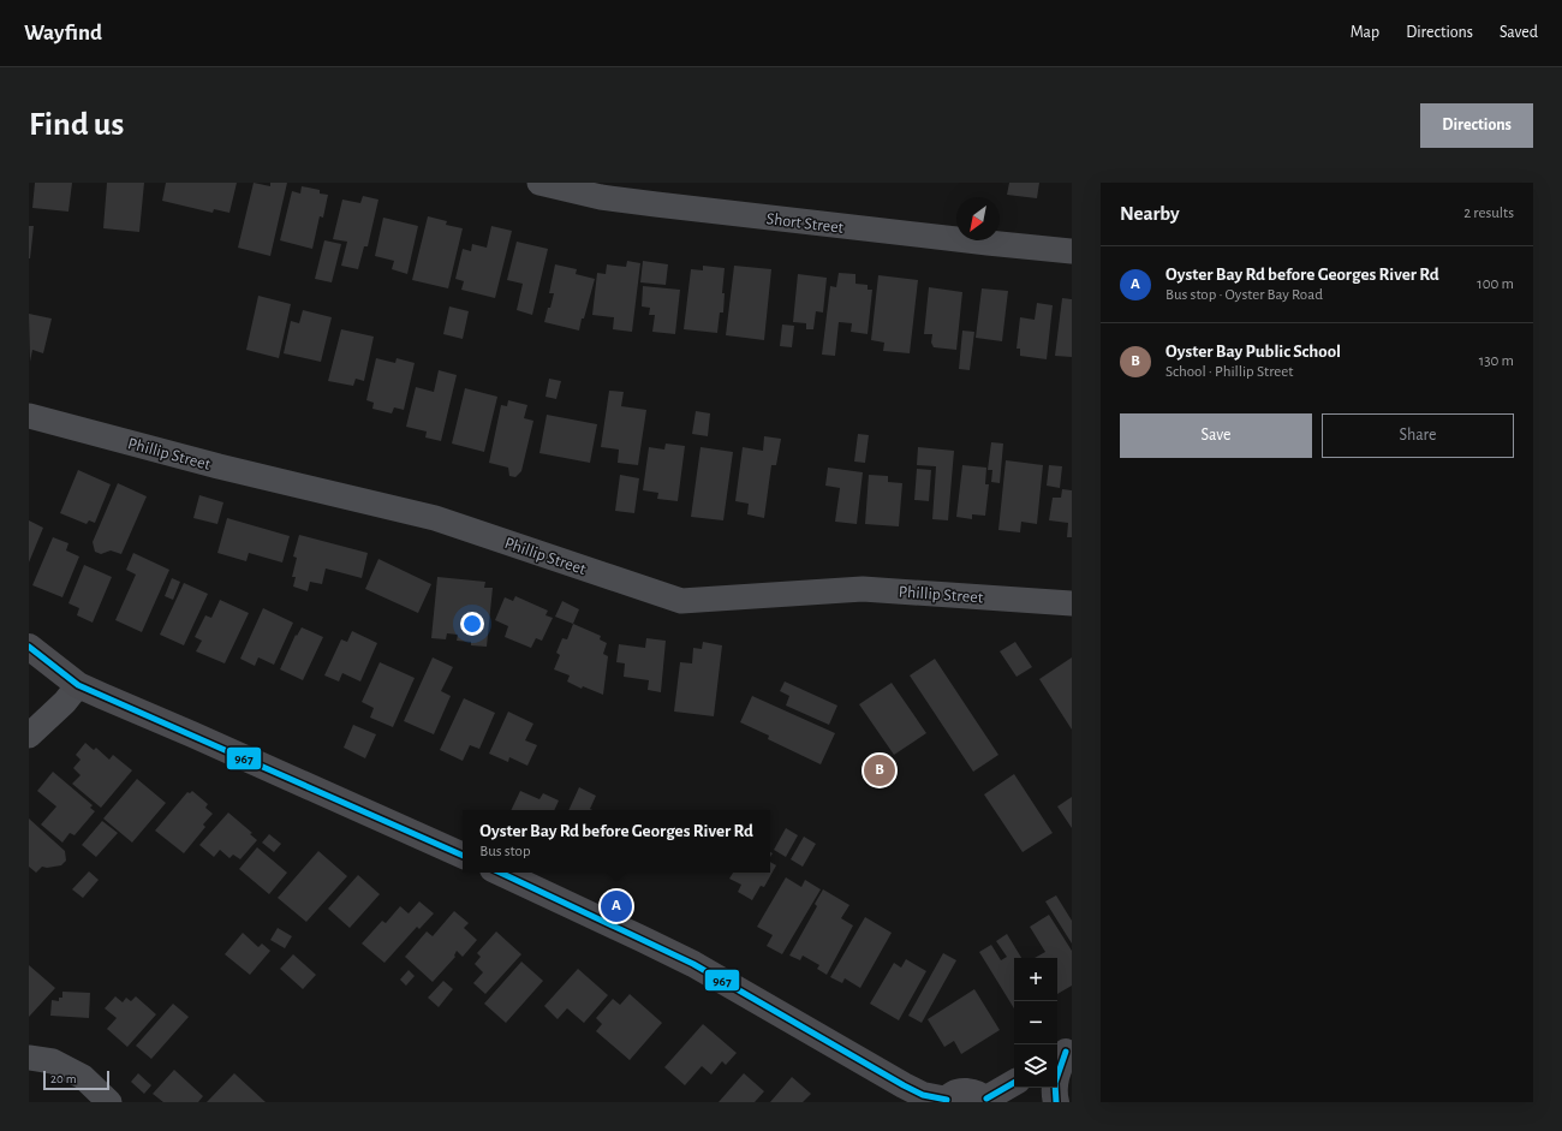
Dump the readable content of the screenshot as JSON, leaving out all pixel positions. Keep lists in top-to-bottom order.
{
  "streets": {
    "street": ["Short Street", "Phillip Street"]
  },
  "lines": ["transit line 967"],
  "scale_bar": "20 m",
  "north": "bottom left",
  "page": {
    "header": "Wayfind",
    "nav": ["Map", "Directions", "Saved"],
    "buttons": [
      "Directions",
      ["Save", "Share"]
    ],
    "title": "Find us",
    "heading": ["Nearby", "2 results"],
    "list": [
      {
        "mark": "A",
        "name": "Oyster Bay Rd before Georges River Rd",
        "note": "Bus stop · Oyster Bay Road",
        "value": "100 m"
      },
      {
        "mark": "B",
        "name": "Oyster Bay Public School",
        "note": "School · Phillip Street",
        "value": "130 m"
      }
    ],
    "pins": ["B", "A"],
    "popup": ["Oyster Bay Rd before Georges River Rd", "Bus stop"],
    "map_buttons": ["+", "−"],
    "scale": "20 m"
  }
}
